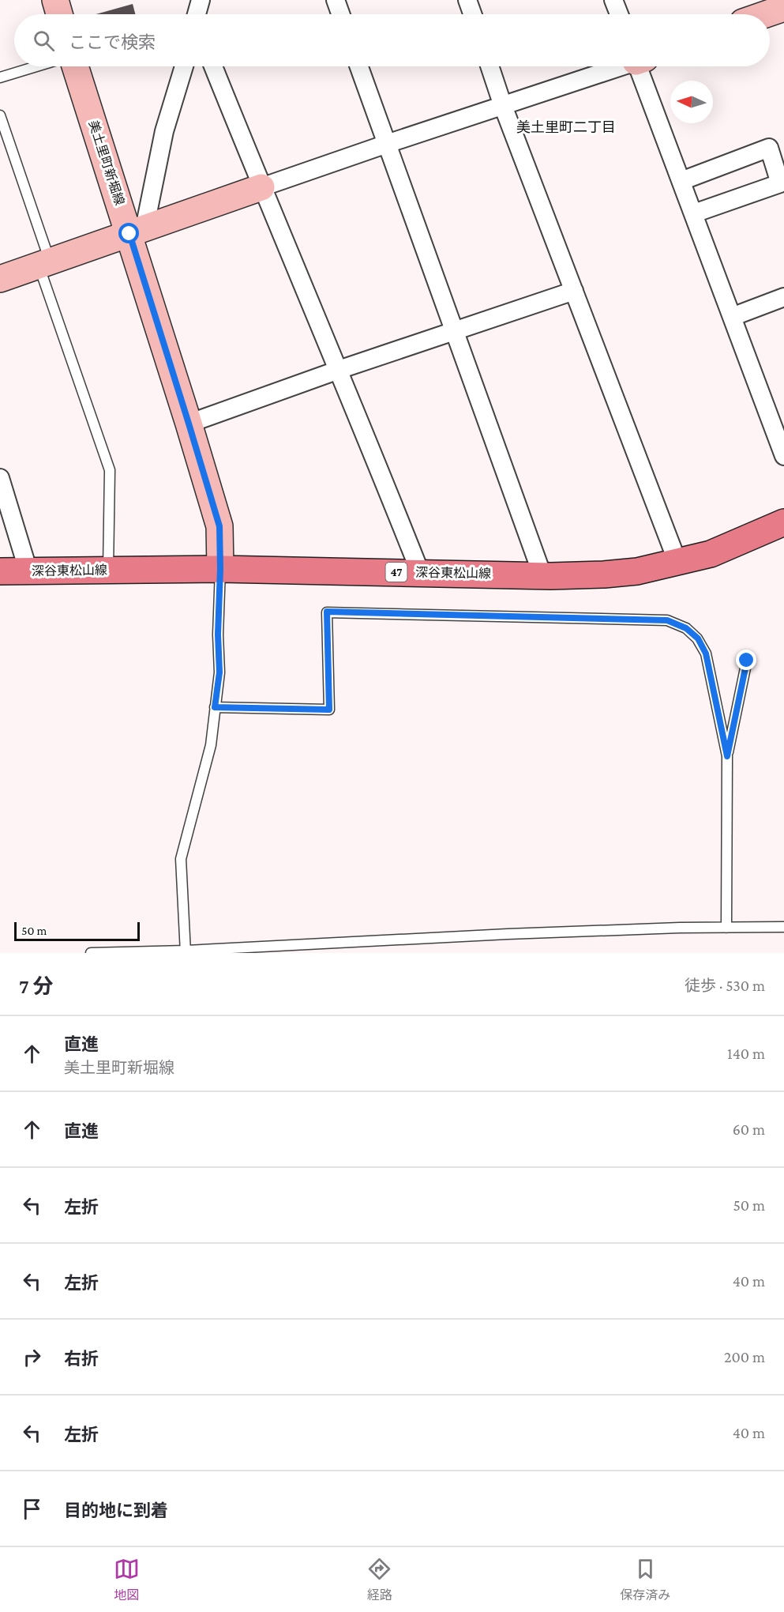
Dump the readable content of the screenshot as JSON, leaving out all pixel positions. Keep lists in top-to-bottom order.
{
  "streets": {
    "main road": ["美土里町新堀線", "深谷東松山線", "47"]
  },
  "crossings": [
    ["美土里町新堀線", "深谷東松山線"]
  ],
  "districts": ["美土里町二丁目"],
  "scale_bar": "50 m",
  "north": "left",
  "page": {
    "search": "ここで検索",
    "scale": "50 m",
    "heading": ["7 分", "徒歩 · 530 m"],
    "list": [
      ["直進", "美土里町新堀線", "140 m"],
      ["直進", "60 m"],
      ["左折", "50 m"],
      ["左折", "40 m"],
      ["右折", "200 m"],
      ["左折", "40 m"],
      "目的地に到着"
    ],
    "nav": ["地図", "経路", "保存済み"]
  }
}
